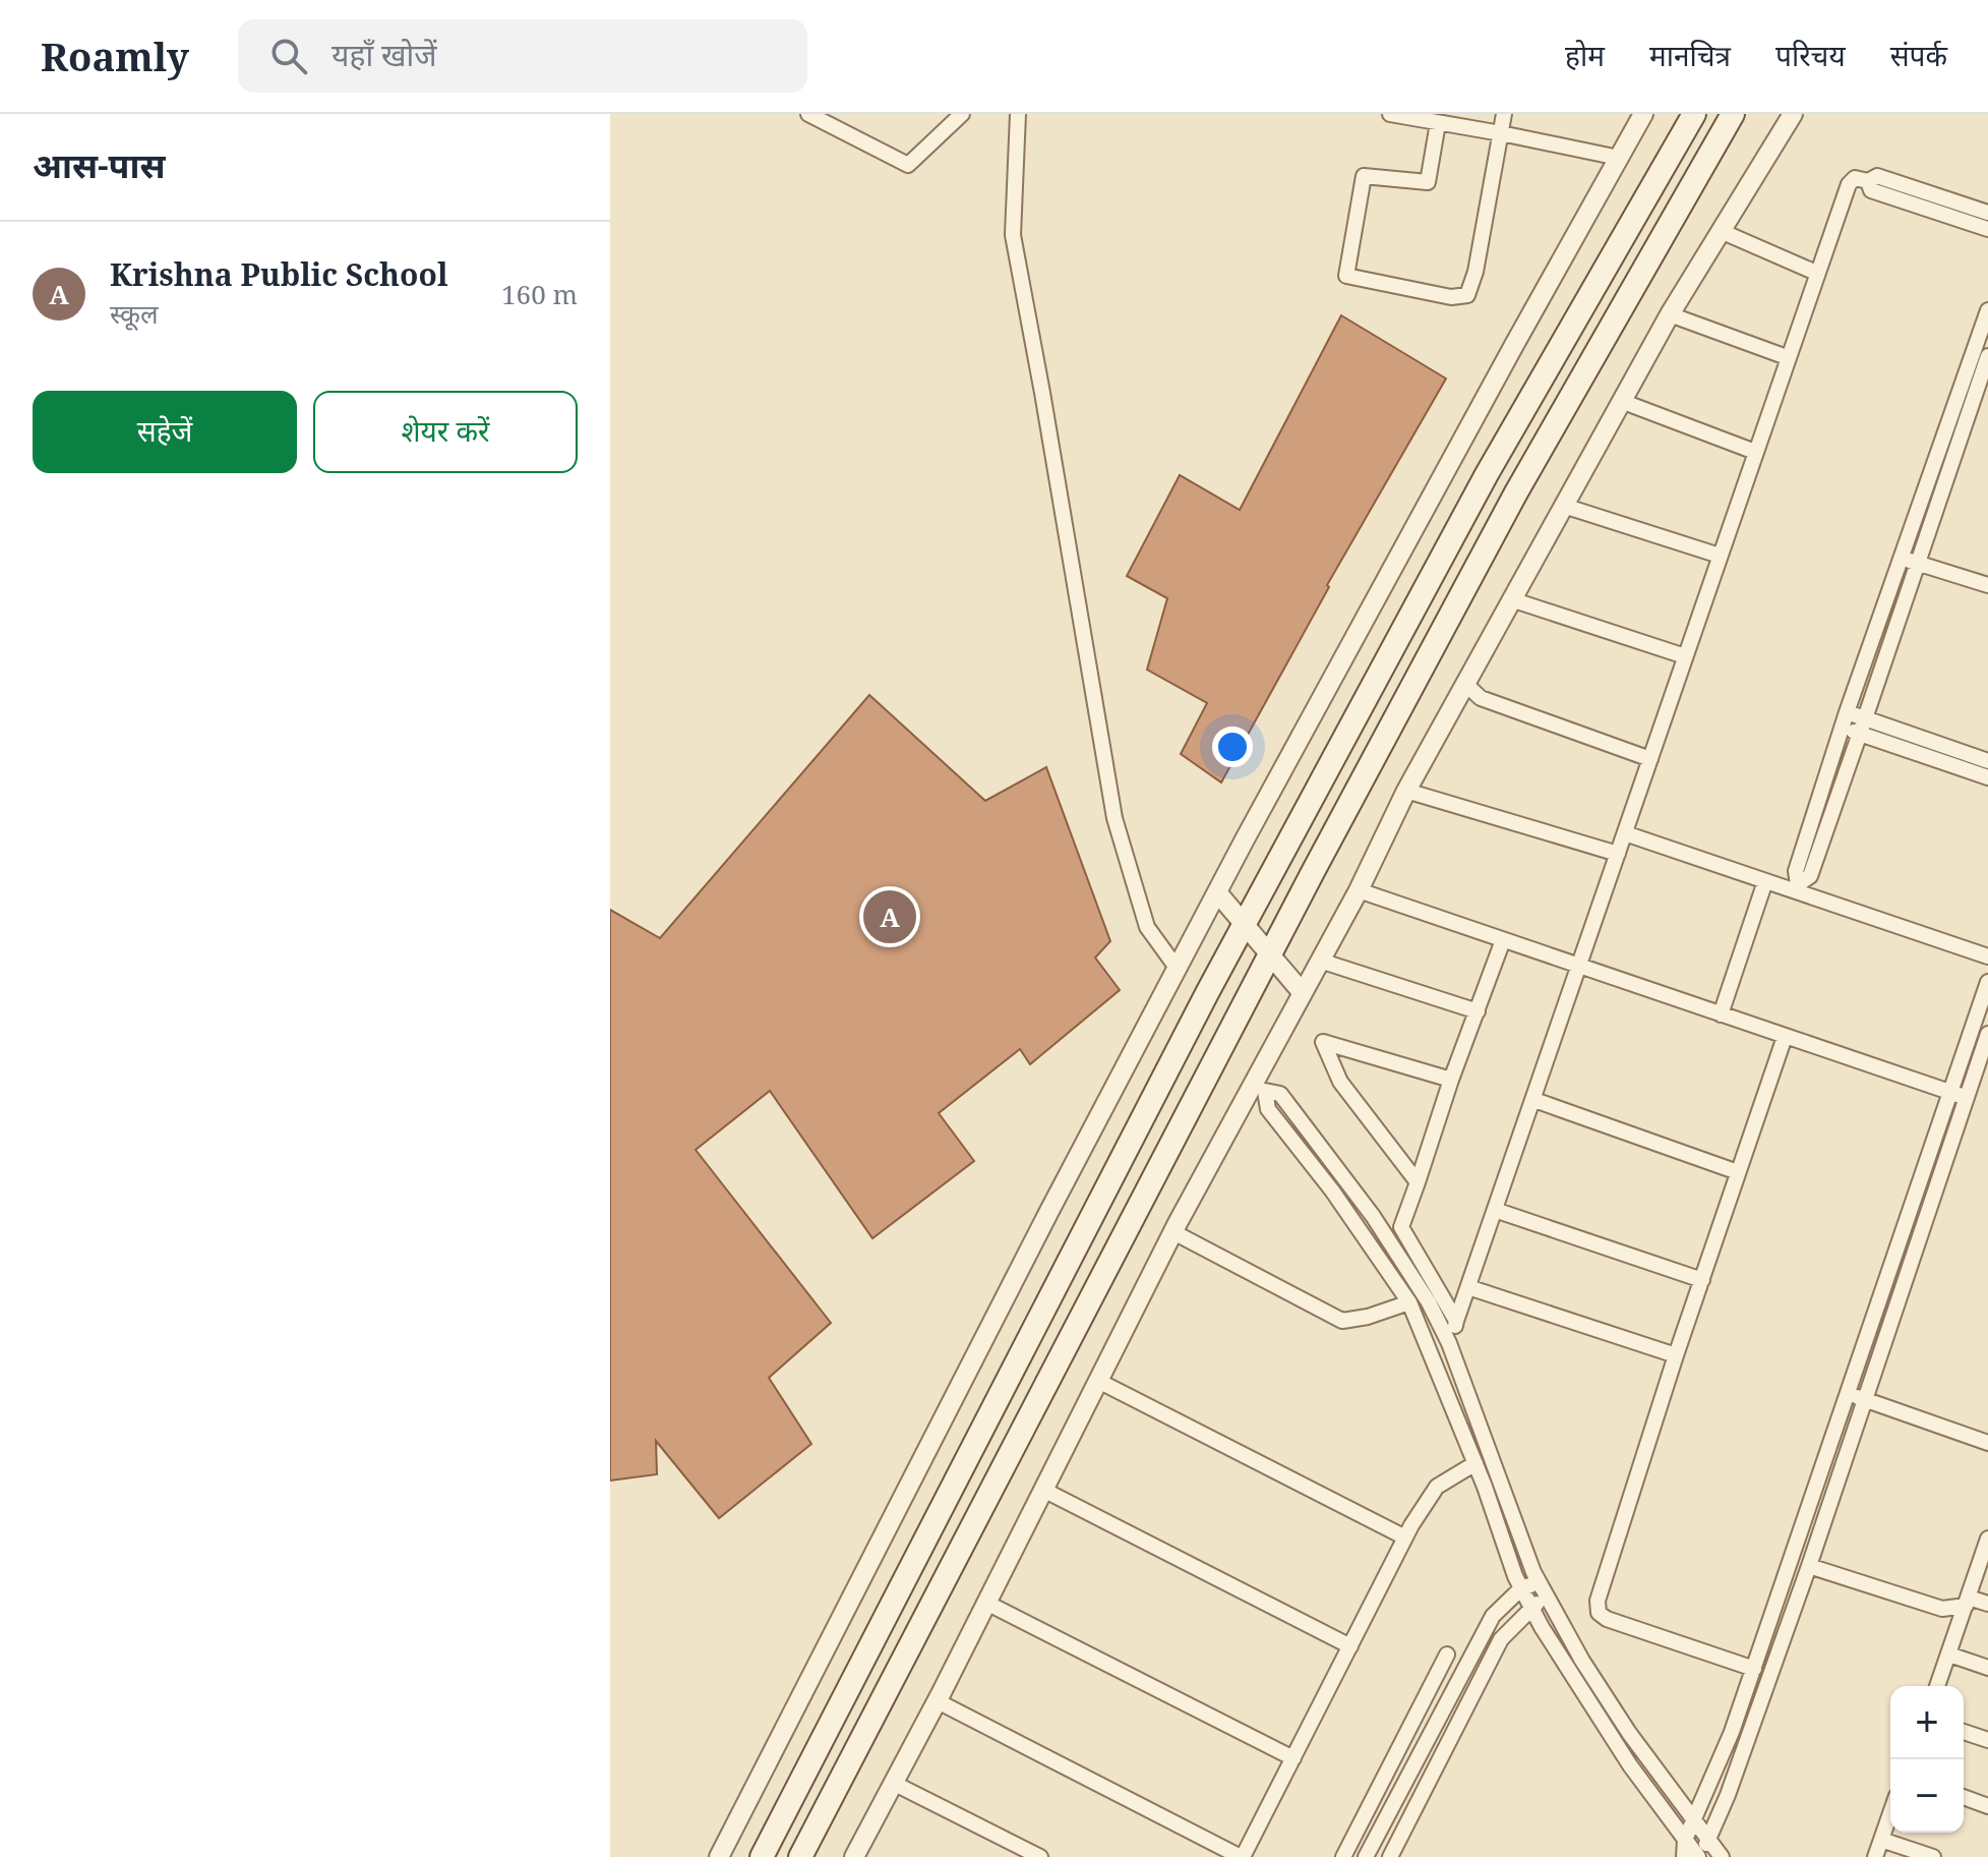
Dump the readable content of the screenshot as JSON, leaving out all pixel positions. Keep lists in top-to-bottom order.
{
  "page": {
    "header": "Roamly",
    "search": "यहाँ खोजें",
    "nav": [
      "होम",
      "मानचित्र",
      "परिचय",
      "संपर्क"
    ],
    "heading": "आस-पास",
    "list": [
      {
        "mark": "A",
        "name": "Krishna Public School",
        "note": "स्कूल",
        "value": "160 m"
      }
    ],
    "buttons": ["सहेजें", "शेयर करें"],
    "pins": "A",
    "map_buttons": ["+", "−"]
  }
}
